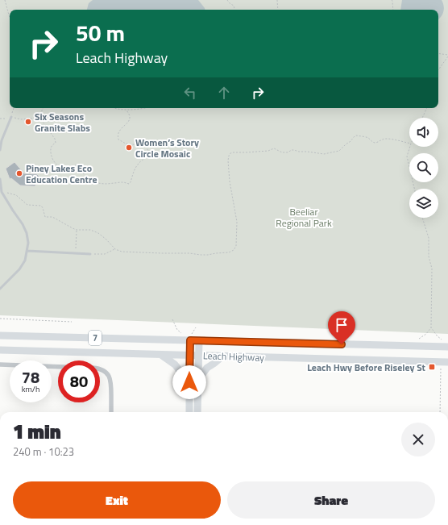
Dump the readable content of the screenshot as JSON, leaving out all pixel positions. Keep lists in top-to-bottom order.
{
  "streets": {
    "highway": ["7", "Leach Highway"]
  },
  "parks": ["Beeliar Regional Park"],
  "places": {
    "other": ["Six Seasons Granite Slabs", "Women’s Story Circle Mosaic", "Piney Lakes Eco Education Centre"],
    "transit": ["Leach Hwy Before Riseley St"]
  },
  "page": {
    "turn": ["50 m", "Leach Highway"],
    "speed": "78 km/h",
    "limit": "80",
    "heading": ["1 min", "240 m · 10:23"],
    "buttons": ["Exit", "Share"]
  }
}
